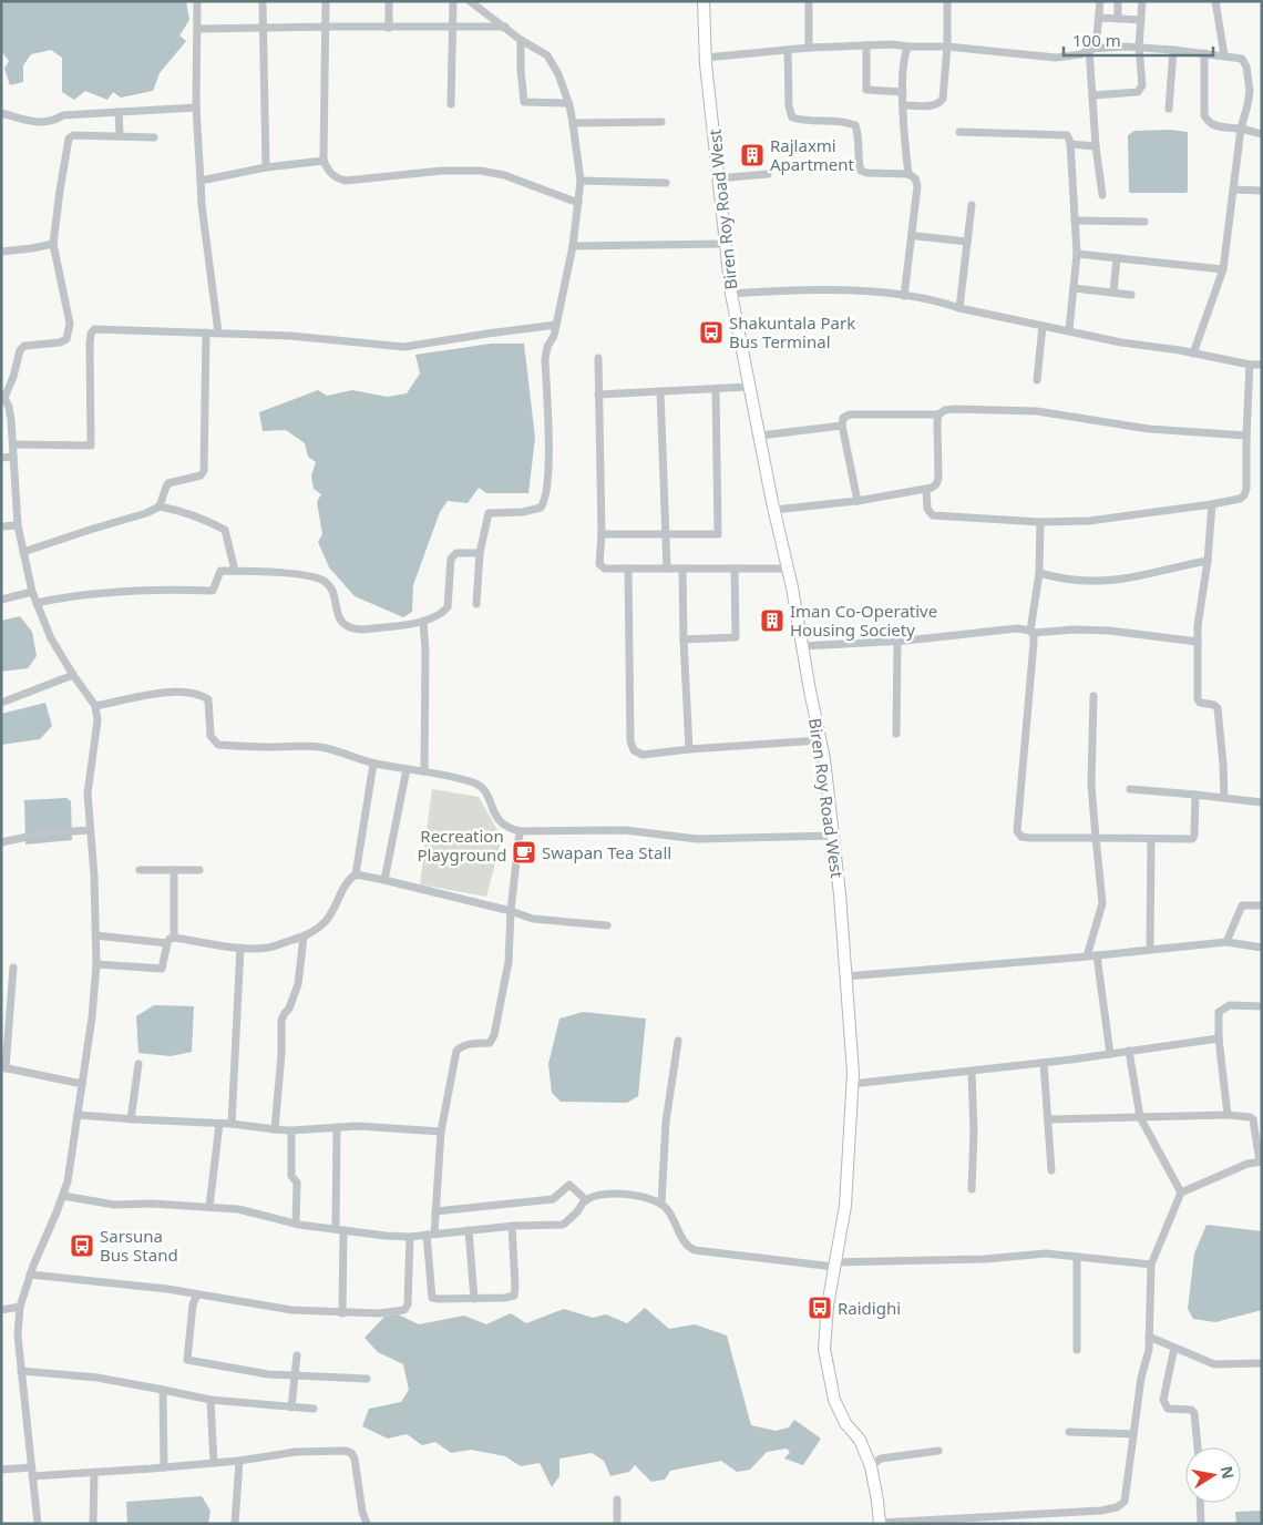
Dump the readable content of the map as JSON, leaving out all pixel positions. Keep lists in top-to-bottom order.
{
  "streets": {
    "main road": ["Biren Roy Road West"]
  },
  "parks": ["Recreation Playground"],
  "places": {
    "building": ["Rajlaxmi Apartment", "Iman Co-Operative Housing Society"],
    "bus stop": ["Shakuntala Park Bus Terminal", "Sarsuna Bus Stand", "Raidighi"],
    "cafe": ["Swapan Tea Stall"]
  },
  "scale_bar": "100 m",
  "north": "right"
}
